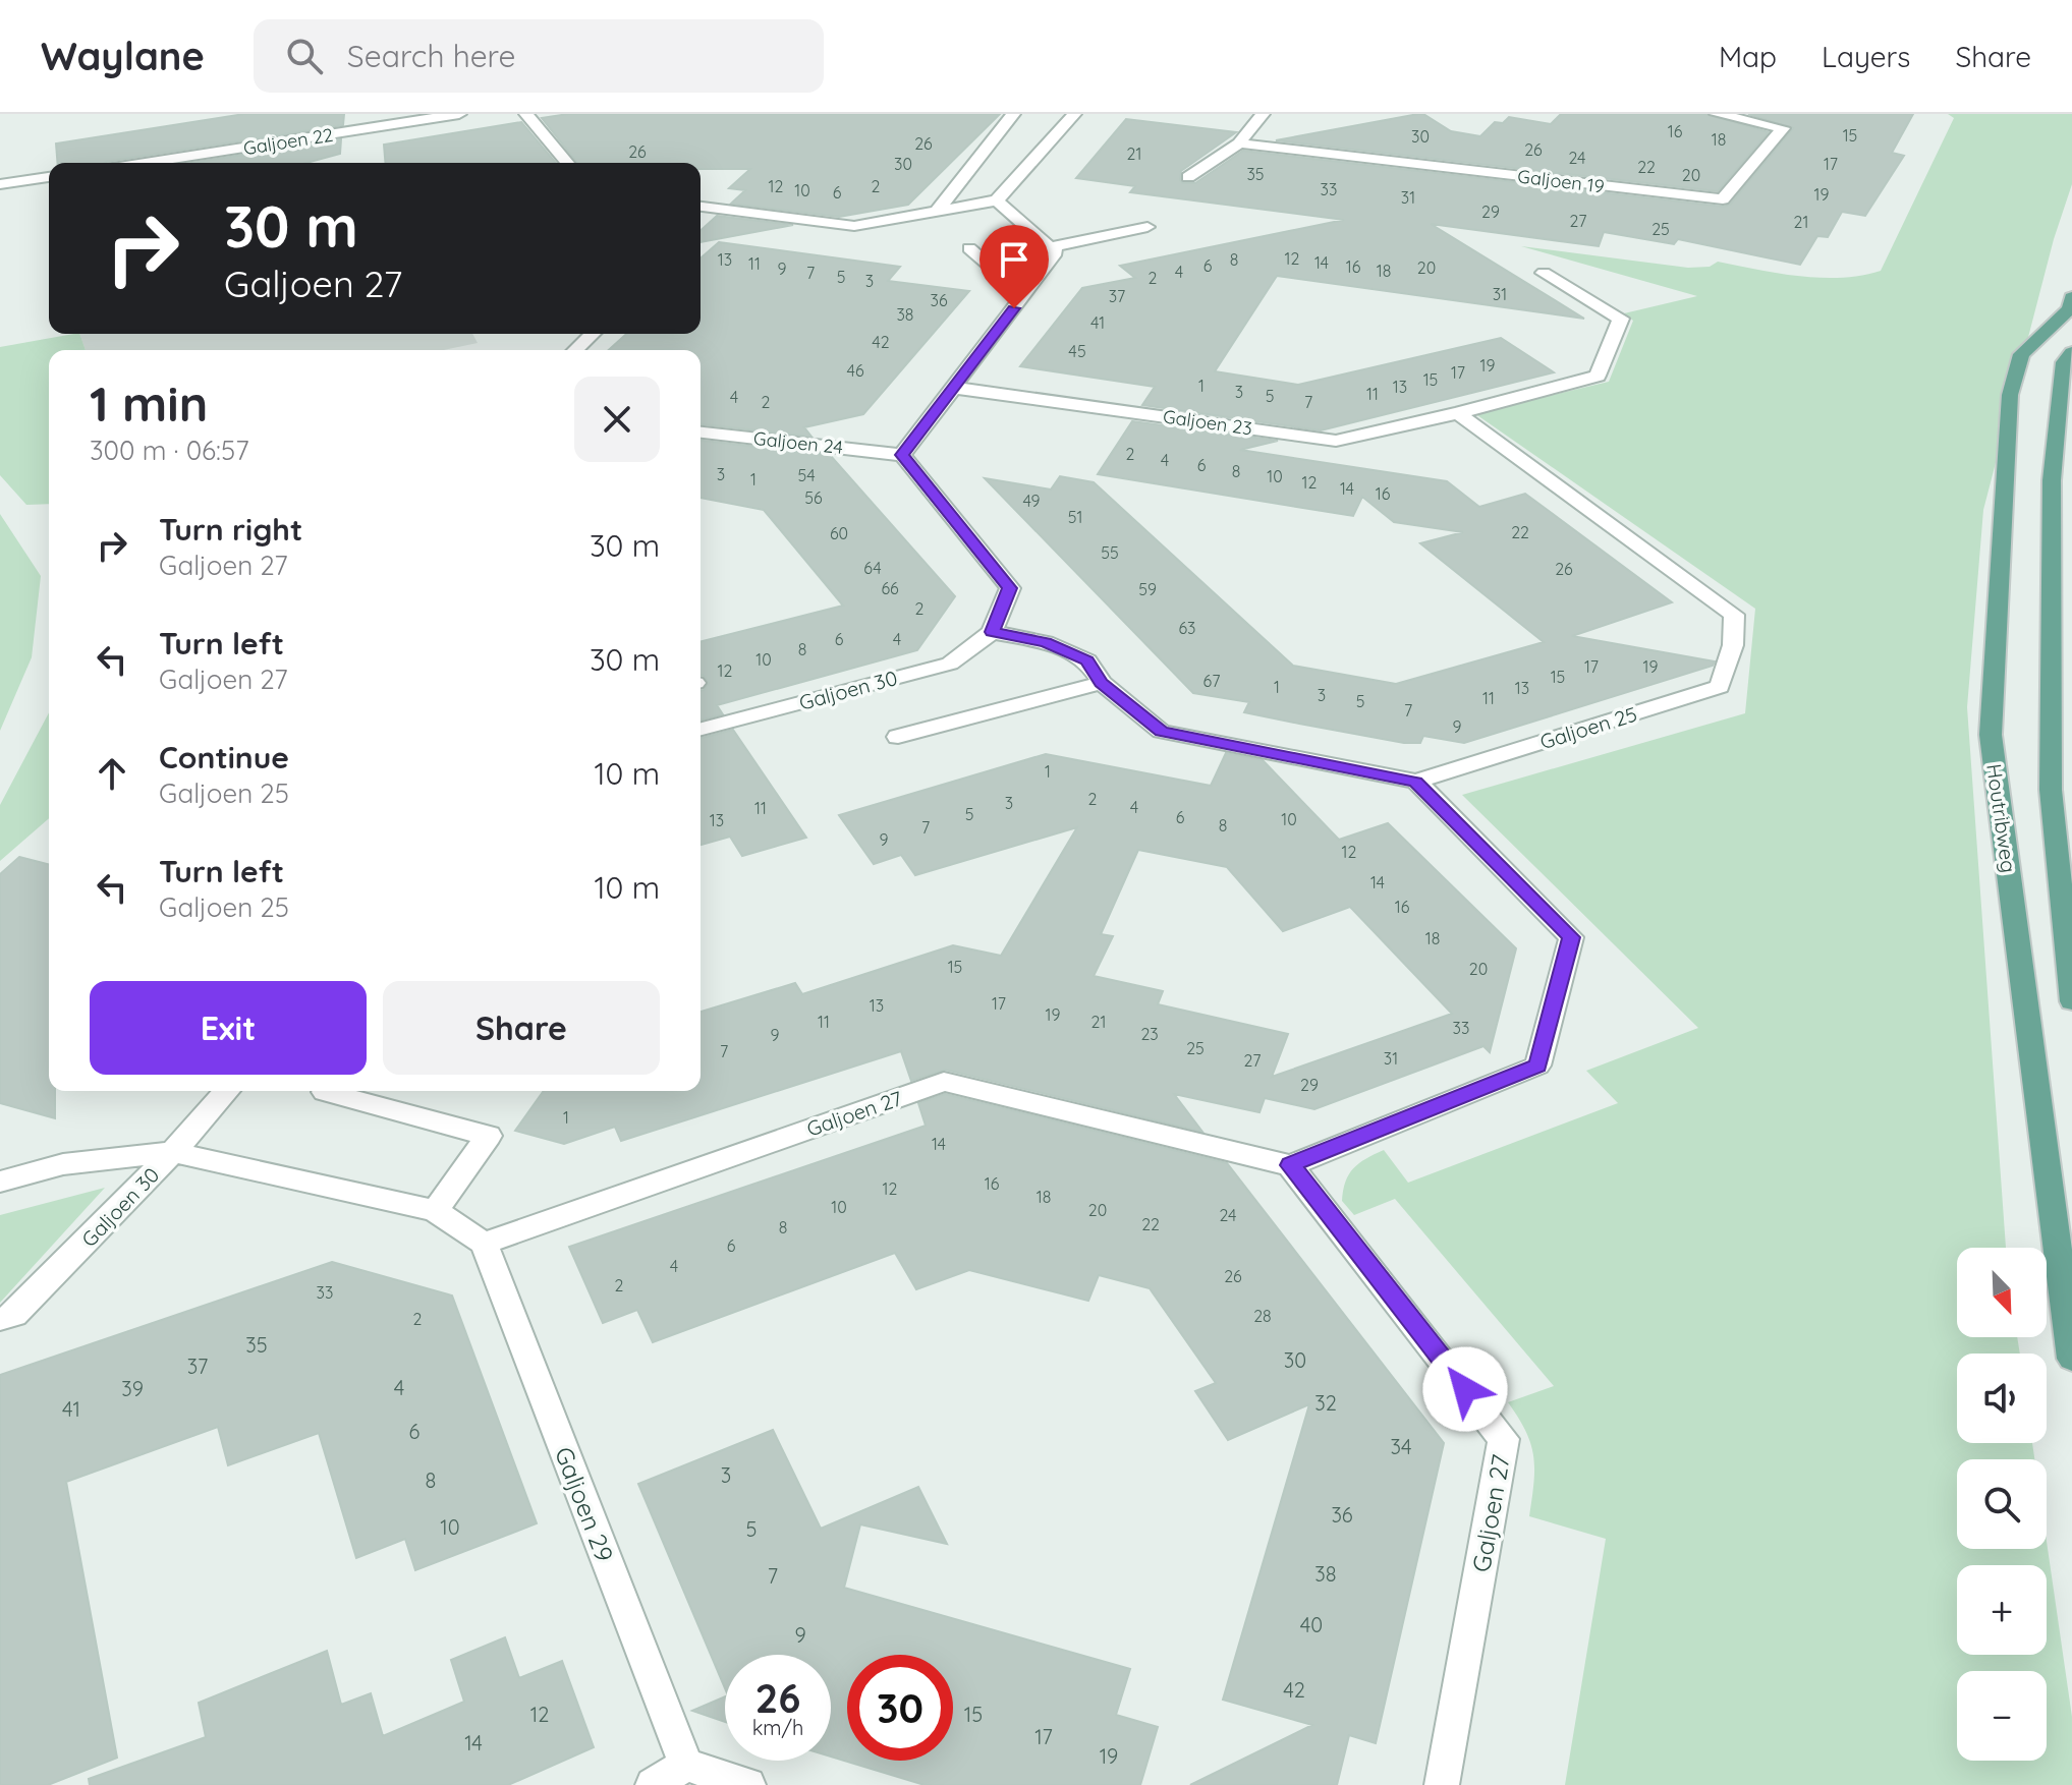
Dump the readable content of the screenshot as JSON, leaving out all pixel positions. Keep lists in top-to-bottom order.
{
  "streets": {
    "main road": ["Houtribweg"],
    "street": [
      "Galjoen 22",
      "Galjoen 19",
      "Galjoen 23",
      "Galjoen 24",
      "Galjoen 30",
      "Galjoen 25",
      "Galjoen 27",
      "Galjoen 29"
    ]
  },
  "crossings": [
    ["Galjoen 23", "Galjoen 25"],
    ["Galjoen 30", "Galjoen 25"],
    ["Galjoen 27", "Galjoen 29"]
  ],
  "house_numbers": [
    "16",
    "15",
    "30",
    "18",
    "26",
    "26",
    "26",
    "21",
    "24",
    "30",
    "17",
    "22",
    "35",
    "20",
    "12",
    "2",
    "33",
    "10",
    "6",
    "19",
    "31",
    "29",
    "27",
    "21",
    "25",
    "12",
    "13",
    "8",
    "14",
    "11",
    "6",
    "16",
    "20",
    "9",
    "18",
    "4",
    "7",
    "5",
    "2",
    "3",
    "31",
    "37",
    "36",
    "38",
    "41",
    "42",
    "45",
    "19",
    "46",
    "17",
    "15",
    "1",
    "13",
    "3",
    "11",
    "5",
    "4",
    "2",
    "7",
    "2",
    "4",
    "6",
    "8",
    "3",
    "54",
    "10",
    "1",
    "12",
    "14",
    "16",
    "56",
    "49",
    "51",
    "22",
    "60",
    "55",
    "64",
    "26",
    "66",
    "59",
    "2",
    "63",
    "6",
    "4",
    "8",
    "10",
    "17",
    "19",
    "12",
    "15",
    "67",
    "1",
    "13",
    "3",
    "11",
    "5",
    "7",
    "9",
    "1",
    "2",
    "3",
    "4",
    "11",
    "5",
    "6",
    "10",
    "13",
    "8",
    "7",
    "9",
    "12",
    "14",
    "16",
    "18",
    "15",
    "20",
    "17",
    "13",
    "19",
    "11",
    "21",
    "33",
    "23",
    "9",
    "25",
    "7",
    "31",
    "27",
    "29",
    "1",
    "14",
    "16",
    "12",
    "18",
    "10",
    "20",
    "24",
    "22",
    "8",
    "6",
    "4",
    "26",
    "2",
    "33",
    "28",
    "2",
    "35",
    "30",
    "37",
    "4",
    "39",
    "32",
    "41",
    "6",
    "34",
    "3",
    "8",
    "36",
    "10",
    "5",
    "38",
    "7",
    "40",
    "9",
    "42",
    "12",
    "15",
    "17",
    "14",
    "19"
  ],
  "north": "bottom right",
  "page": {
    "header": "Waylane",
    "search": "Search here",
    "nav": ["Map", "Layers", "Share"],
    "turn": ["30 m", "Galjoen 27"],
    "heading": ["1 min", "300 m · 06:57"],
    "list": [
      {
        "name": "Turn right",
        "note": "Galjoen 27",
        "value": "30 m"
      },
      {
        "name": "Turn left",
        "note": "Galjoen 27",
        "value": "30 m"
      },
      {
        "name": "Continue",
        "note": "Galjoen 25",
        "value": "10 m"
      },
      {
        "name": "Turn left",
        "note": "Galjoen 25",
        "value": "10 m"
      }
    ],
    "buttons": ["Exit", "Share"],
    "map_buttons": ["+", "−"],
    "speed": "26 km/h",
    "limit": "30"
  }
}
